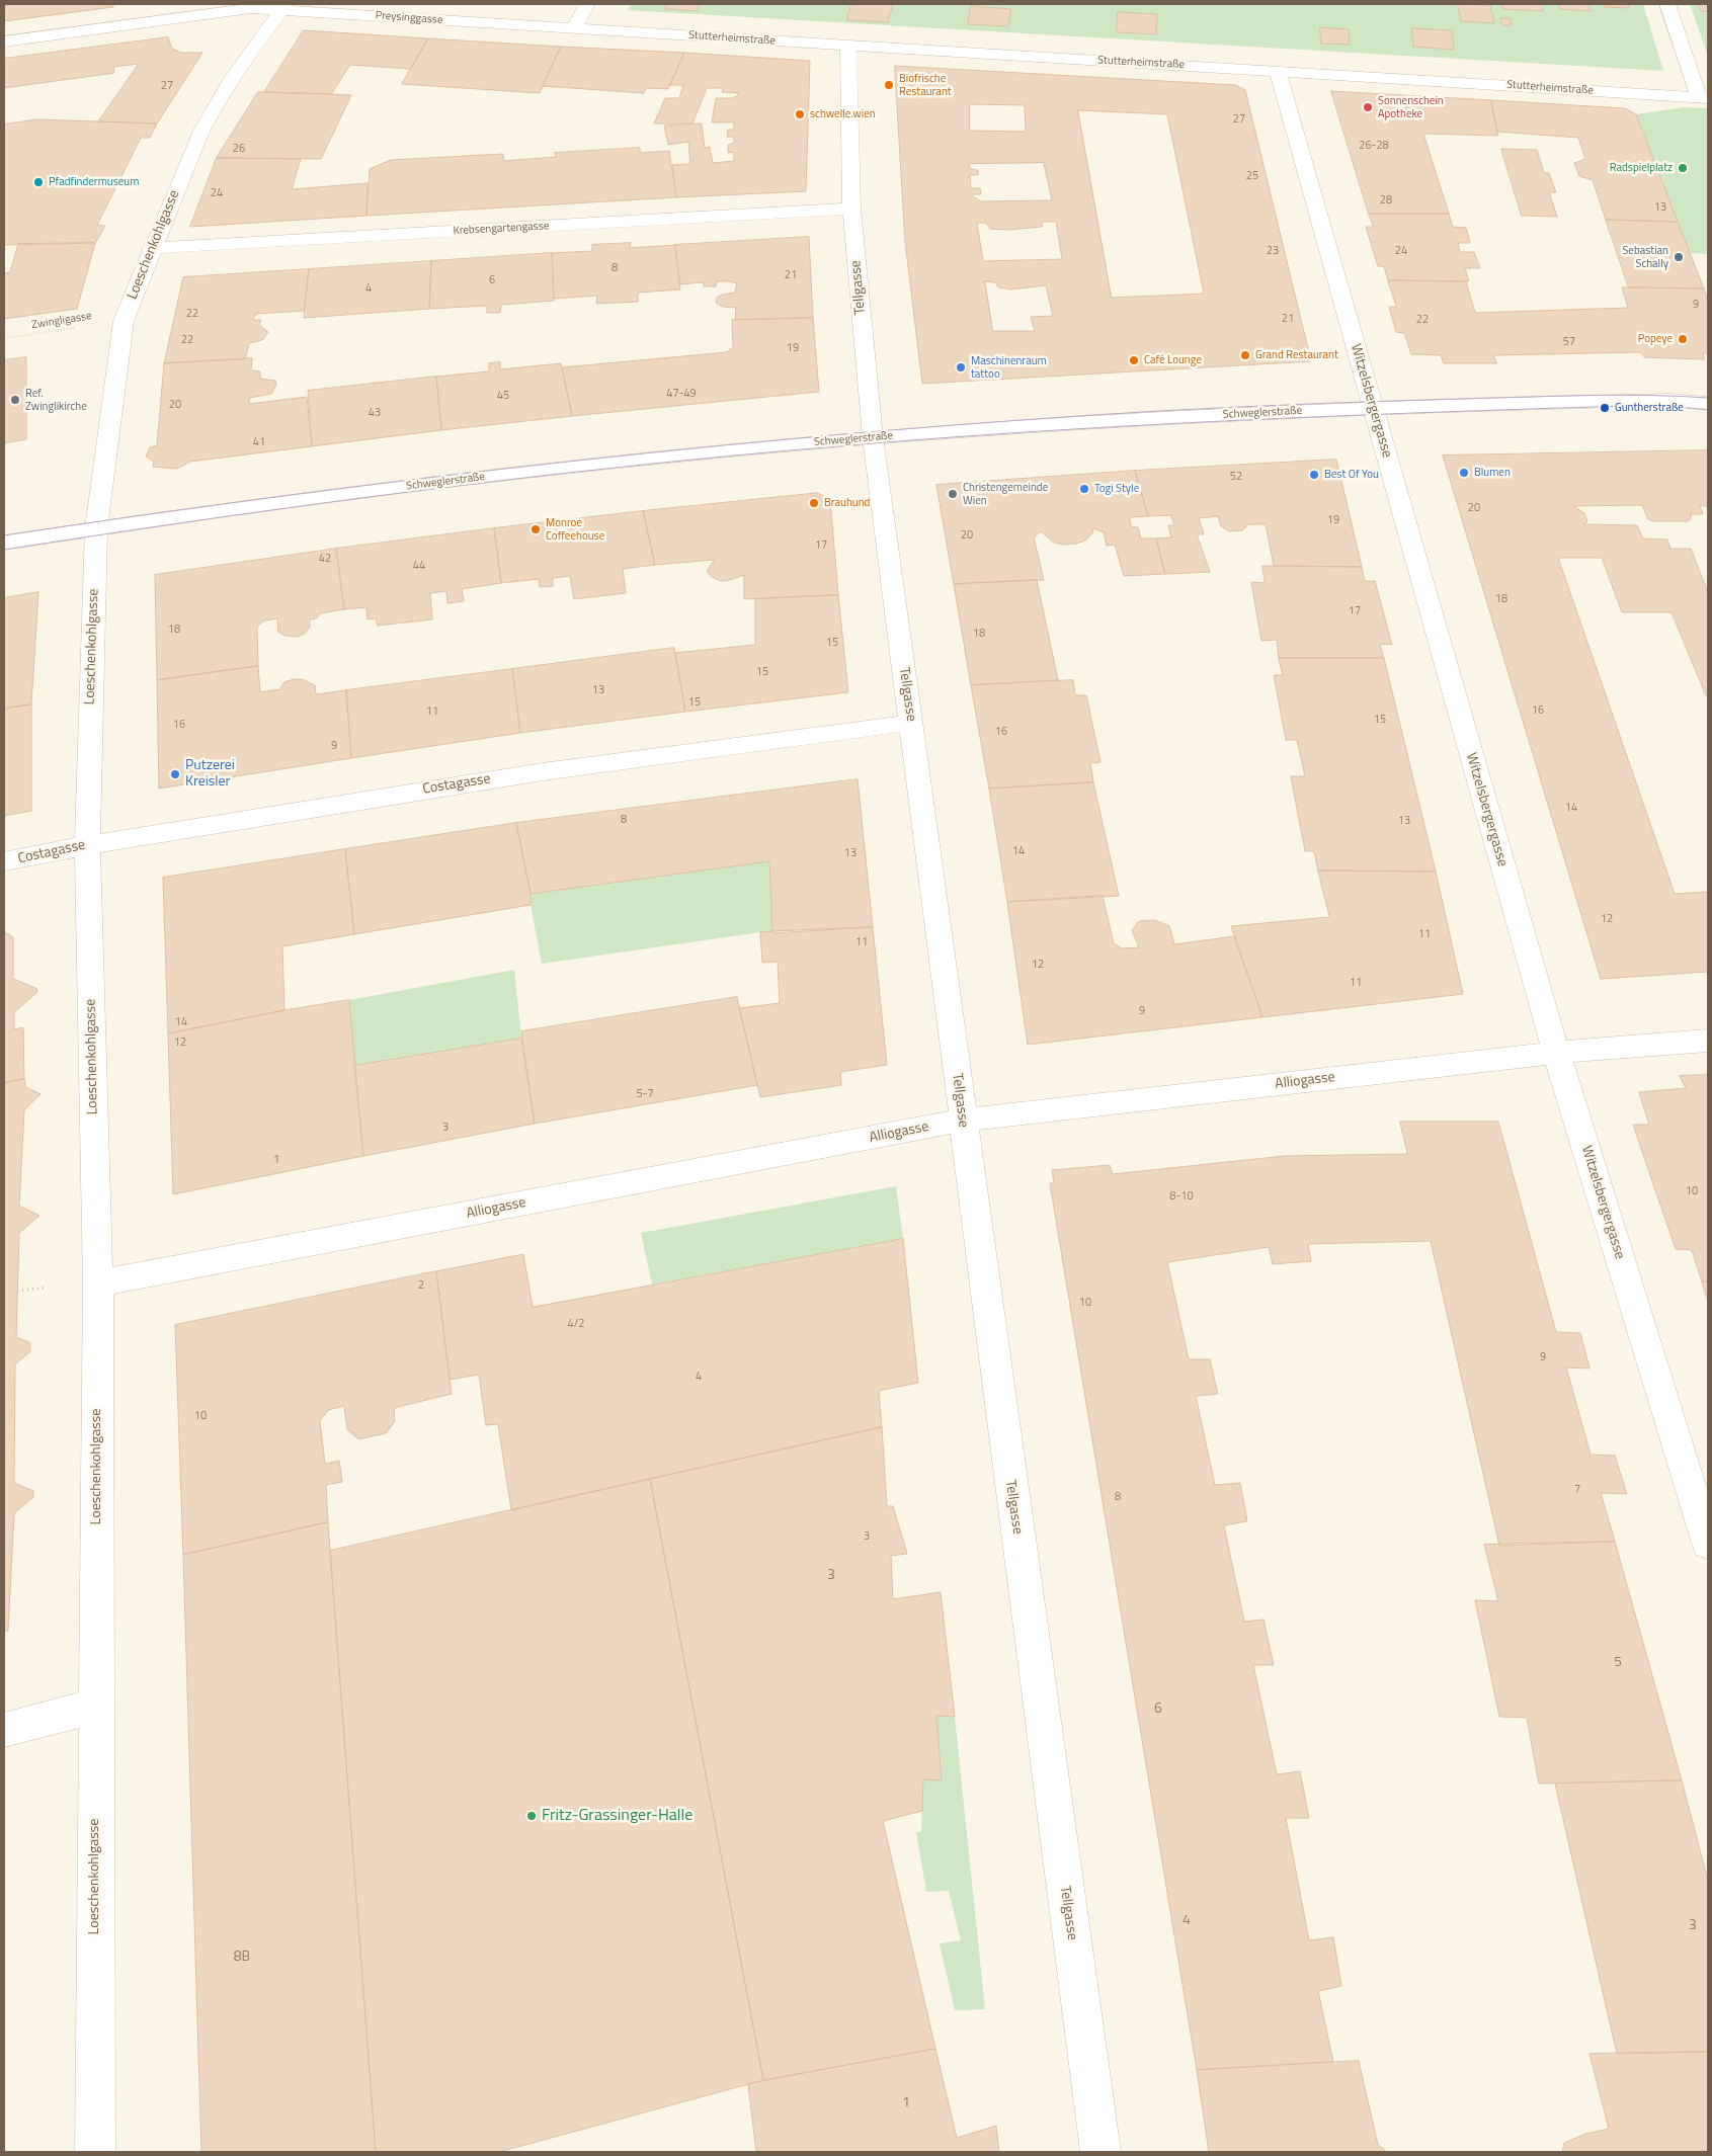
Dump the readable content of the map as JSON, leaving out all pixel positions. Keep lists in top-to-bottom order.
{
  "streets": {
    "street": [
      "Preysinggasse",
      "Stutterheimstraße",
      "Krebsengartengasse",
      "Loeschenkohlgasse",
      "Tellgasse",
      "Witzelsbergergasse",
      "Schweglerstraße",
      "Costagasse",
      "Alliogasse"
    ],
    "path": ["Zwingligasse"]
  },
  "crossings": [
    ["Preysinggasse", "Stutterheimstraße"],
    ["Preysinggasse", "Loeschenkohlgasse"],
    ["Stutterheimstraße", "Tellgasse"],
    ["Stutterheimstraße", "Witzelsbergergasse"],
    ["Krebsengartengasse", "Loeschenkohlgasse"],
    ["Krebsengartengasse", "Tellgasse"],
    ["Loeschenkohlgasse", "Zwingligasse"],
    ["Loeschenkohlgasse", "Schweglerstraße"],
    ["Loeschenkohlgasse", "Costagasse"],
    ["Loeschenkohlgasse", "Alliogasse"],
    ["Tellgasse", "Schweglerstraße"],
    ["Tellgasse", "Costagasse"],
    ["Tellgasse", "Alliogasse"],
    ["Witzelsbergergasse", "Schweglerstraße"],
    ["Witzelsbergergasse", "Alliogasse"]
  ],
  "places": [
    "Biofrische Restaurant",
    "Sonnenschein Apotheke",
    "schwelle.wien",
    "Radspielplatz",
    "Pfadfindermuseum",
    "Sebastian Schally",
    "Popeye",
    "Grand Restaurant",
    "Café Lounge",
    "Maschinenraum tattoo",
    "Ref. Zwinglikirche",
    "Guntherstraße",
    "Blumen",
    "Best Of You",
    "Togi Style",
    "Christengemeinde Wien",
    "Brauhund",
    "Monroe Coffeehouse",
    "Putzerei Kreisler",
    "Fritz-Grassinger-Halle"
  ],
  "house_numbers": [
    "27",
    "27",
    "26-28",
    "26",
    "25",
    "24",
    "28",
    "13",
    "23",
    "24",
    "8",
    "21",
    "6",
    "4",
    "9",
    "22",
    "21",
    "22",
    "22",
    "57",
    "19",
    "47-49",
    "45",
    "20",
    "43",
    "41",
    "52",
    "20",
    "19",
    "20",
    "17",
    "42",
    "44",
    "18",
    "17",
    "18",
    "18",
    "15",
    "15",
    "13",
    "15",
    "16",
    "11",
    "15",
    "16",
    "16",
    "9",
    "14",
    "8",
    "13",
    "14",
    "13",
    "12",
    "11",
    "11",
    "12",
    "11",
    "9",
    "14",
    "12",
    "5-7",
    "3",
    "1",
    "10",
    "8-10",
    "2",
    "10",
    "4/2",
    "9",
    "4",
    "10",
    "7",
    "8",
    "3",
    "3",
    "5",
    "6",
    "4",
    "3",
    "8B",
    "1"
  ]
}
